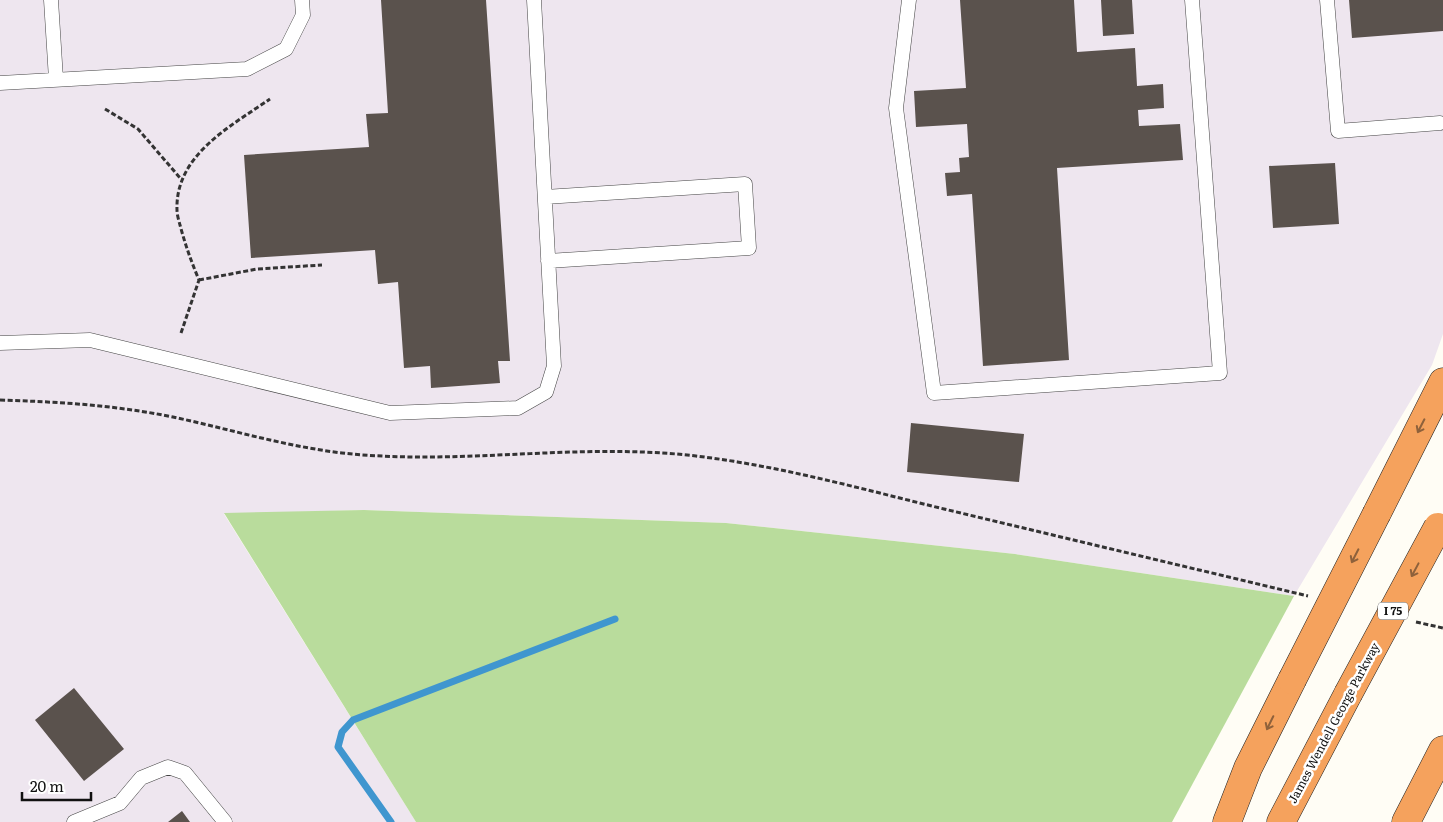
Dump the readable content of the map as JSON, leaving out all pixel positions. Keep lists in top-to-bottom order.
{
  "streets": {
    "highway": ["I 75", "James Wendell George Parkway"]
  },
  "scale_bar": "20 m"
}
